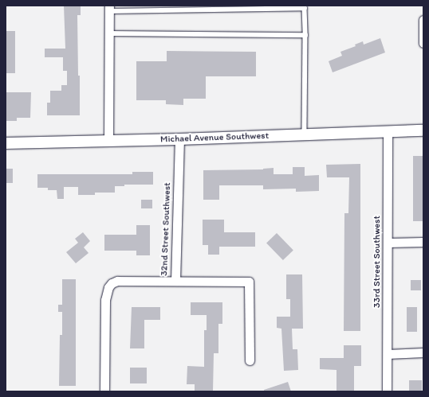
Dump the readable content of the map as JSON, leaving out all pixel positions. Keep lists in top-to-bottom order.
{
  "streets": {
    "street": ["Michael Avenue Southwest", "32nd Street Southwest", "33rd Street Southwest"]
  },
  "crossings": [
    ["Michael Avenue Southwest", "32nd Street Southwest"],
    ["Michael Avenue Southwest", "33rd Street Southwest"]
  ]
}
